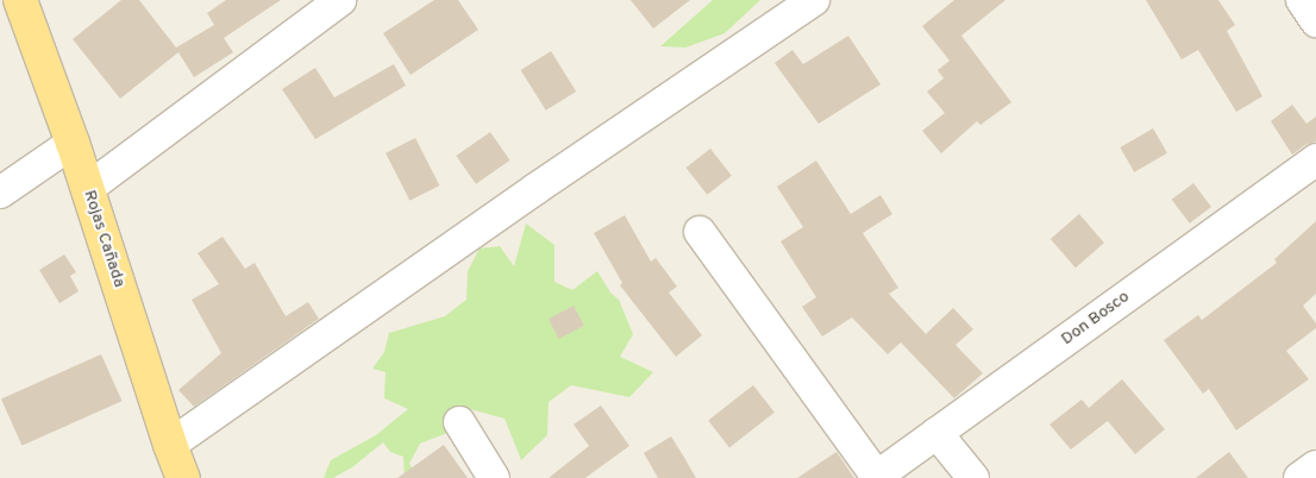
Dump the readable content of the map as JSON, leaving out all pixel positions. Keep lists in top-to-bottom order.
{
  "streets": {
    "main road": ["Rojas Cañada"],
    "street": ["Don Bosco"]
  }
}
